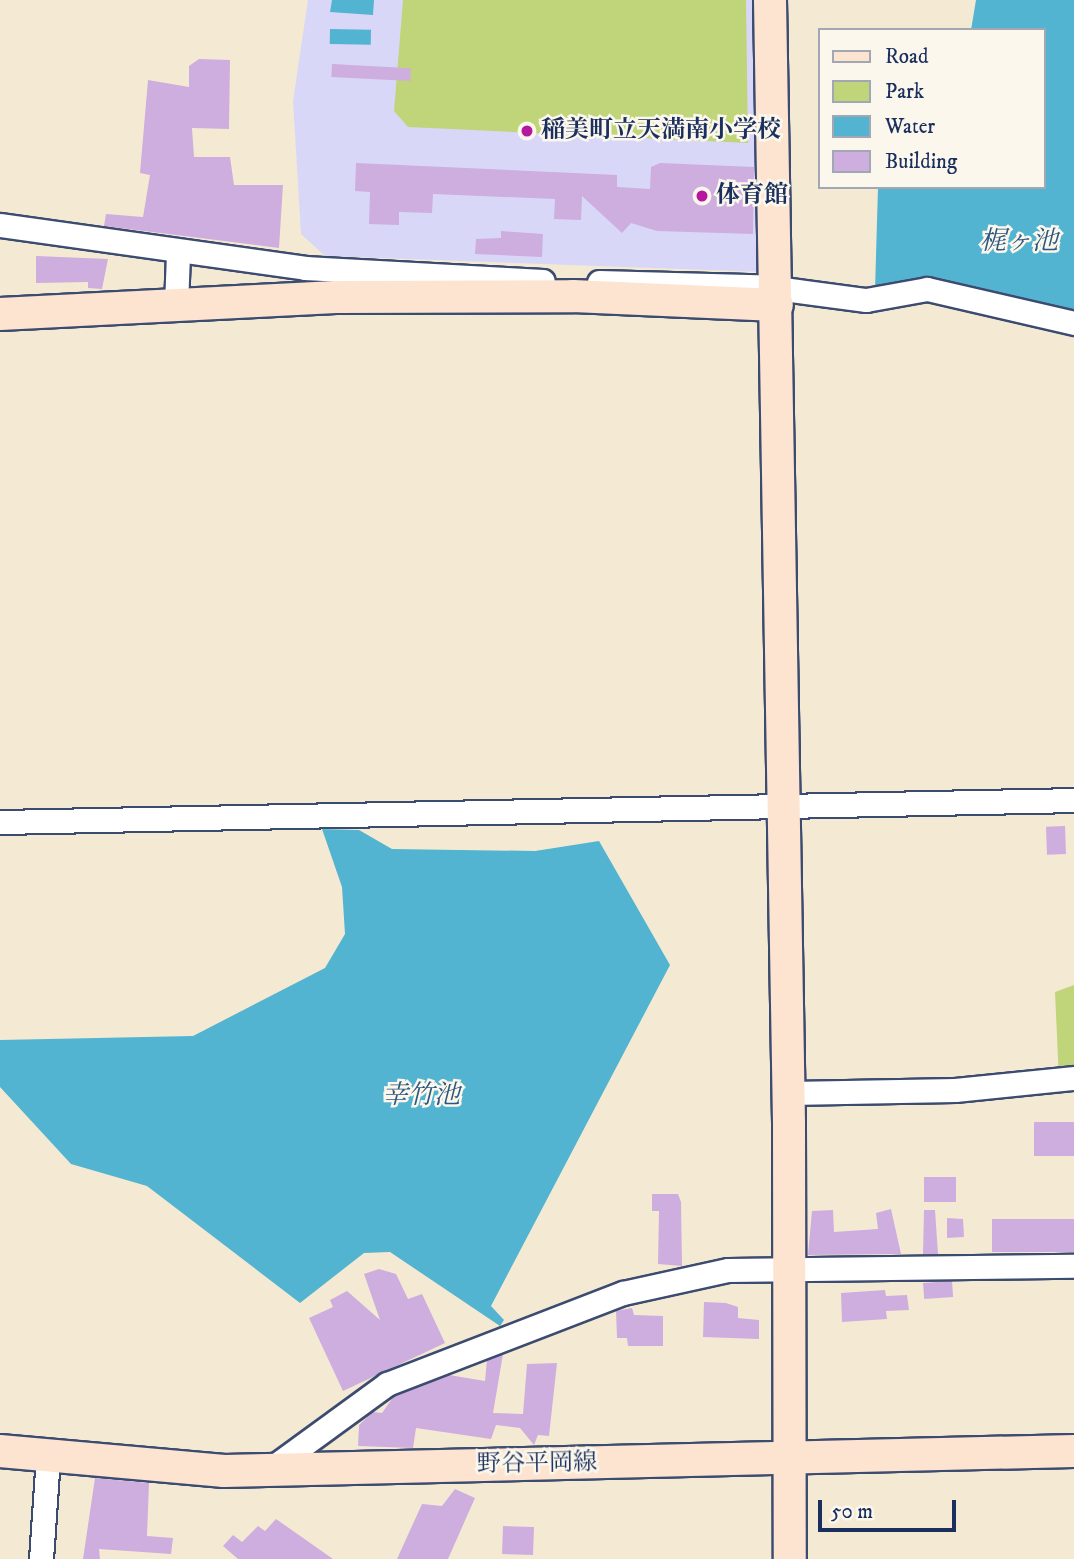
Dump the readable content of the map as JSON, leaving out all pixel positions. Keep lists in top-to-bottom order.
{
  "streets": {
    "street": ["野谷平岡線"]
  },
  "water": ["梶ヶ池", "幸竹池"],
  "places": ["稲美町立天満南小学校", "体育館"],
  "legend": [
    "Road",
    "Park",
    "Water",
    "Building"
  ],
  "scale_bar": "50 m"
}
